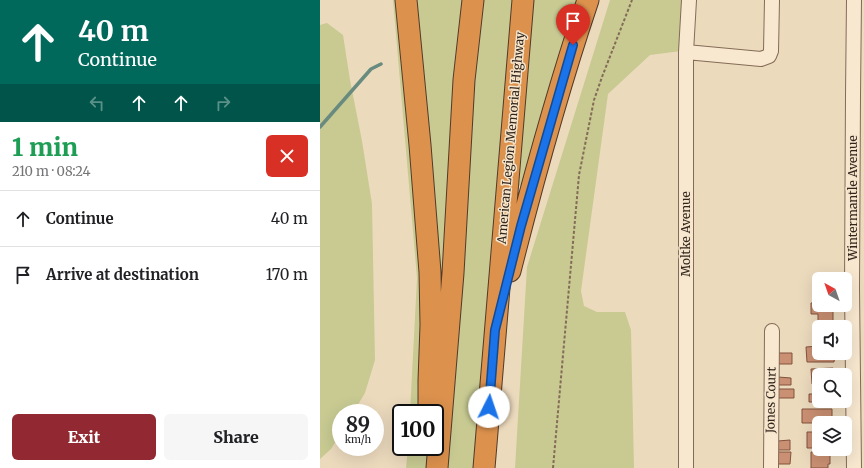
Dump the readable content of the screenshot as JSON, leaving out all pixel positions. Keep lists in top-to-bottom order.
{
  "streets": {
    "highway": ["American Legion Memorial Highway"],
    "street": ["Wintermantle Avenue", "Moltke Avenue", "Jones Court"]
  },
  "north": "top left",
  "page": {
    "turn": ["40 m", "Continue"],
    "heading": ["1 min", "210 m · 08:24"],
    "list": [
      {
        "name": "Continue",
        "value": "40 m"
      },
      {
        "name": "Arrive at destination",
        "value": "170 m"
      }
    ],
    "speed": "89 km/h",
    "limit": "100",
    "buttons": ["Exit", "Share"]
  }
}
